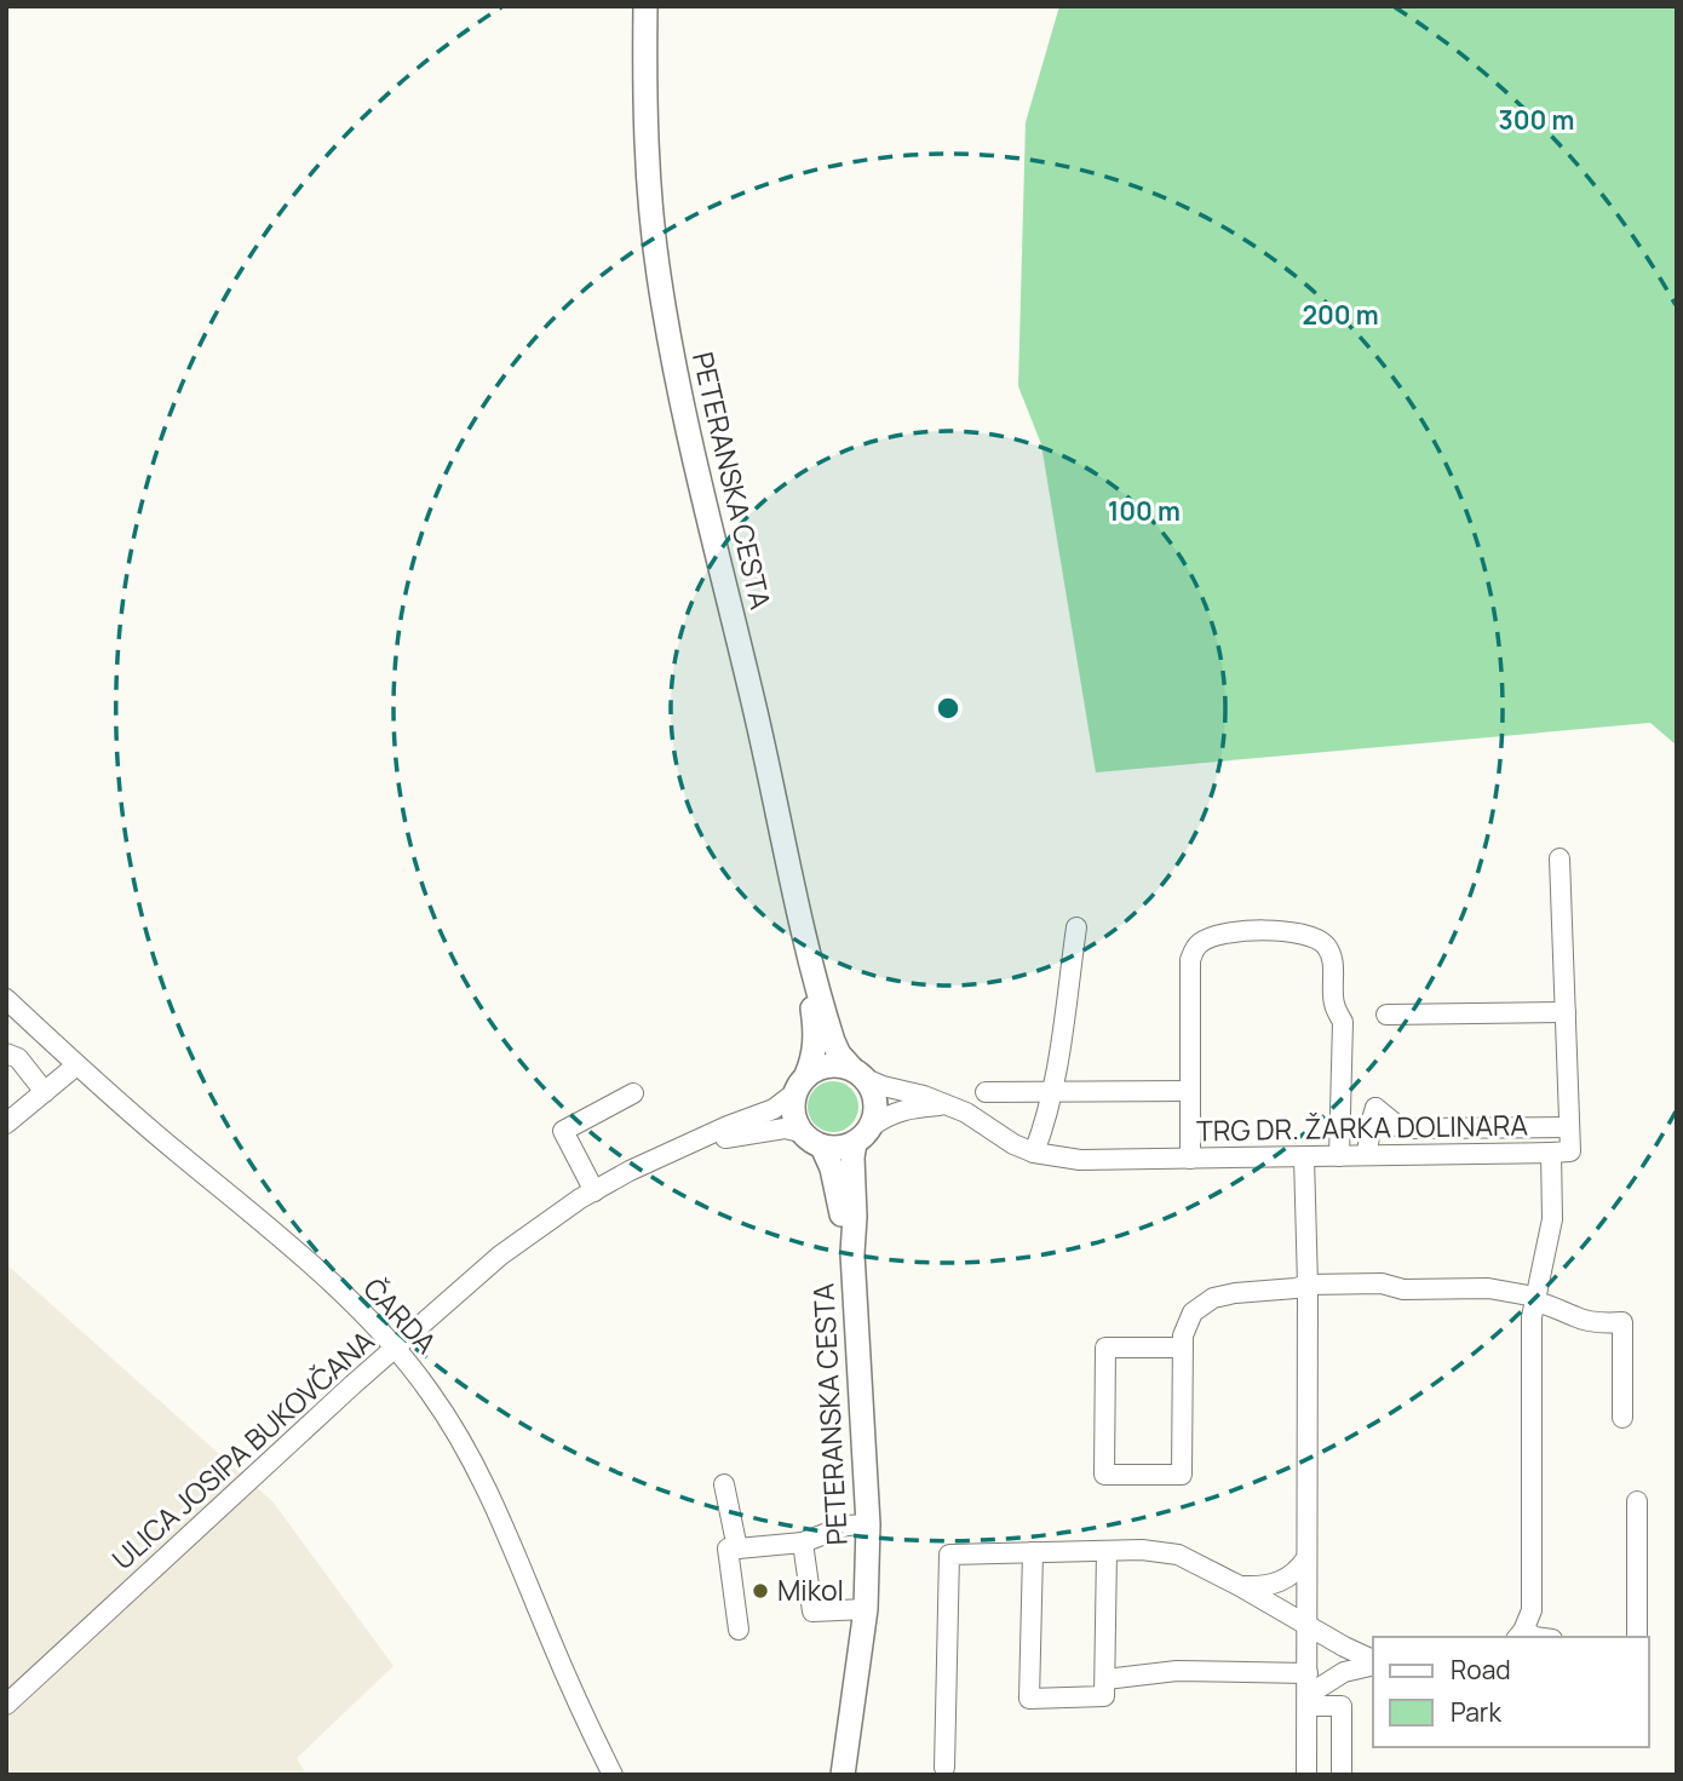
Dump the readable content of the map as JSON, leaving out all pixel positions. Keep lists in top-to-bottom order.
{
  "streets": {
    "main road": ["PETERANSKA CESTA"],
    "street": ["TRG DR. ŽARKA DOLINARA", "ČARDA", "ULICA JOSIPA BUKOVČANA"]
  },
  "crossings": [
    ["PETERANSKA CESTA", "TRG DR. ŽARKA DOLINARA"],
    ["PETERANSKA CESTA", "ULICA JOSIPA BUKOVČANA"],
    ["TRG DR. ŽARKA DOLINARA", "ULICA JOSIPA BUKOVČANA"],
    ["ČARDA", "ULICA JOSIPA BUKOVČANA"]
  ],
  "places": ["Mikol"],
  "legend": ["Road", "Park"],
  "rings": ["300 m", "200 m", "100 m"]
}
